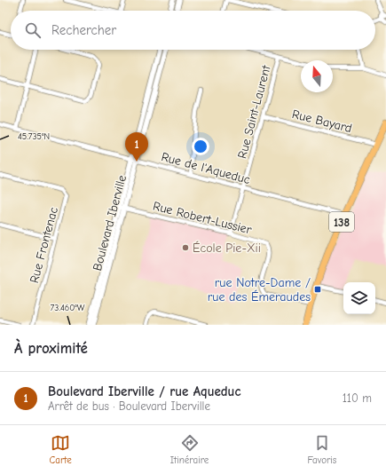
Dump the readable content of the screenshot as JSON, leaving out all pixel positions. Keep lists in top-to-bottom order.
{
  "streets": {
    "main road": ["138"],
    "street": [
      "Rue Saint-Laurent",
      "Rue Bayard",
      "Rue de l'Aqueduc",
      "Rue Robert-Lussier",
      "Boulevard Iberville",
      "Rue Frontenac"
    ]
  },
  "crossings": [
    ["Rue Saint-Laurent", "Rue Bayard"],
    ["Rue Saint-Laurent", "Rue de l'Aqueduc"],
    ["Rue Saint-Laurent", "Rue Robert-Lussier"],
    ["Rue Bayard", "138"],
    ["Rue de l'Aqueduc", "138"],
    ["Rue de l'Aqueduc", "Boulevard Iberville"],
    ["Rue Robert-Lussier", "138"],
    ["Rue Robert-Lussier", "Boulevard Iberville"]
  ],
  "places": {
    "other": ["École Pie-Xii"],
    "transit": ["rue Notre-Dame / rue des Émeraudes"]
  },
  "north": "top",
  "page": {
    "search": "Rechercher",
    "pins": "1",
    "heading": "À proximité",
    "list": [
      {
        "mark": "1",
        "name": "Boulevard Iberville / rue Aqueduc",
        "note": "Arrêt de bus · Boulevard Iberville",
        "value": "110 m"
      }
    ],
    "nav": ["Carte", "Itinéraire", "Favoris"]
  },
  "coordinates": ["45.735°N", "73.460°W"]
}
